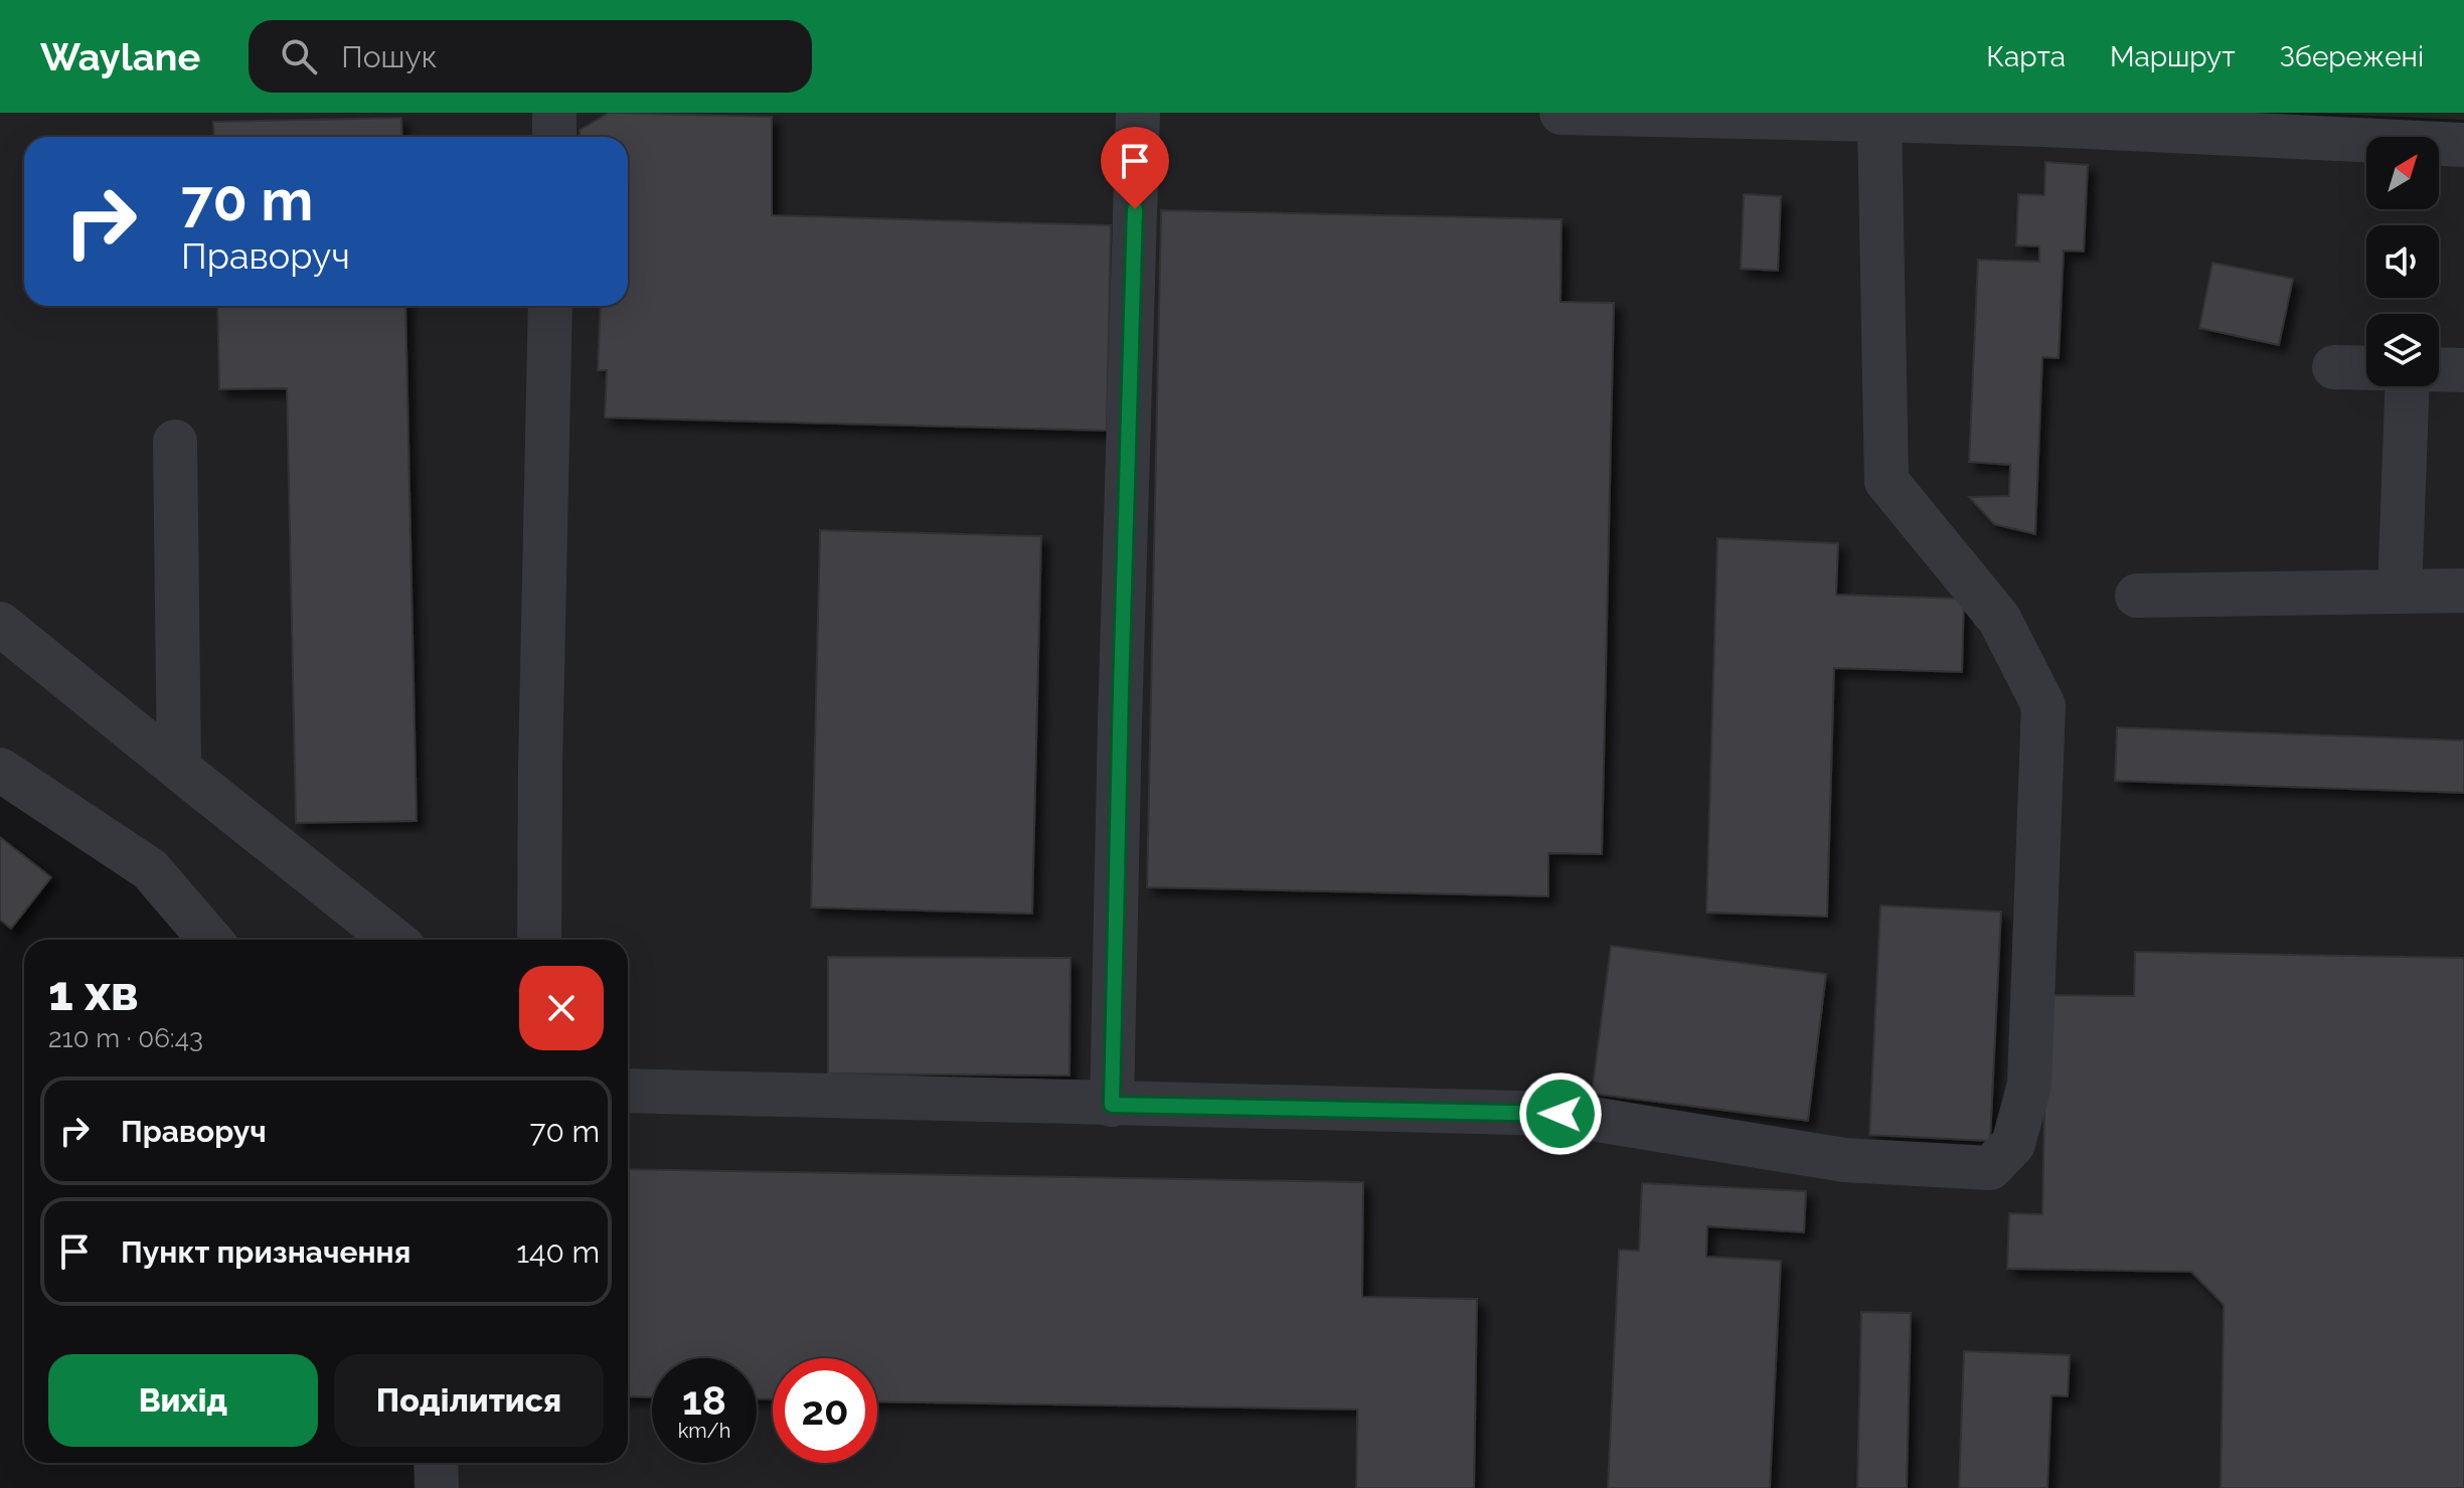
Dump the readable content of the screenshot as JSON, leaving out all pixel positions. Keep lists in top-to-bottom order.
{
  "north": "top right",
  "page": {
    "header": "Waylane",
    "search": "Пошук",
    "nav": ["Карта", "Маршрут", "Збережені"],
    "turn": ["70 m", "Праворуч"],
    "heading": ["1 хв", "210 m · 06:43"],
    "list": [
      {
        "name": "Праворуч",
        "value": "70 m"
      },
      {
        "name": "Пункт призначення",
        "value": "140 m"
      }
    ],
    "buttons": ["Вихід", "Поділитися"],
    "speed": "18 km/h",
    "limit": "20"
  }
}
